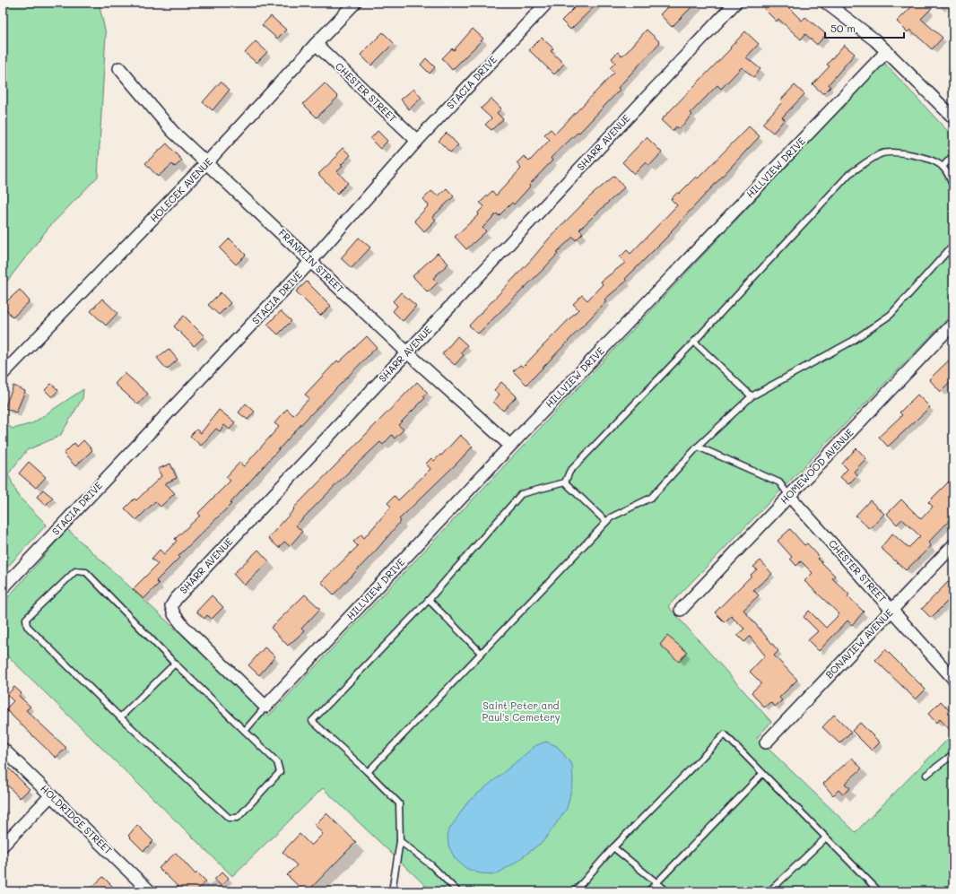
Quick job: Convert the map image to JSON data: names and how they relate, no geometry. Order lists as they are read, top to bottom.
{
  "streets": {
    "street": [
      "STACIA DRIVE",
      "CHESTER STREET",
      "SHARR AVENUE",
      "HILLVIEW DRIVE",
      "HOLECEK AVENUE",
      "FRANKLIN STREET",
      "HOMEWOOD AVENUE",
      "BONAVIEW AVENUE",
      "HOLDRIDGE STREET"
    ]
  },
  "crossings": [
    ["STACIA DRIVE", "CHESTER STREET"],
    ["STACIA DRIVE", "FRANKLIN STREET"],
    ["CHESTER STREET", "HOLECEK AVENUE"],
    ["CHESTER STREET", "HOMEWOOD AVENUE"],
    ["CHESTER STREET", "BONAVIEW AVENUE"],
    ["SHARR AVENUE", "HILLVIEW DRIVE"],
    ["SHARR AVENUE", "FRANKLIN STREET"],
    ["HILLVIEW DRIVE", "FRANKLIN STREET"],
    ["HOLECEK AVENUE", "FRANKLIN STREET"]
  ],
  "parks": ["Saint Peter and Paul's Cemetery"],
  "scale_bar": "50 m"
}
